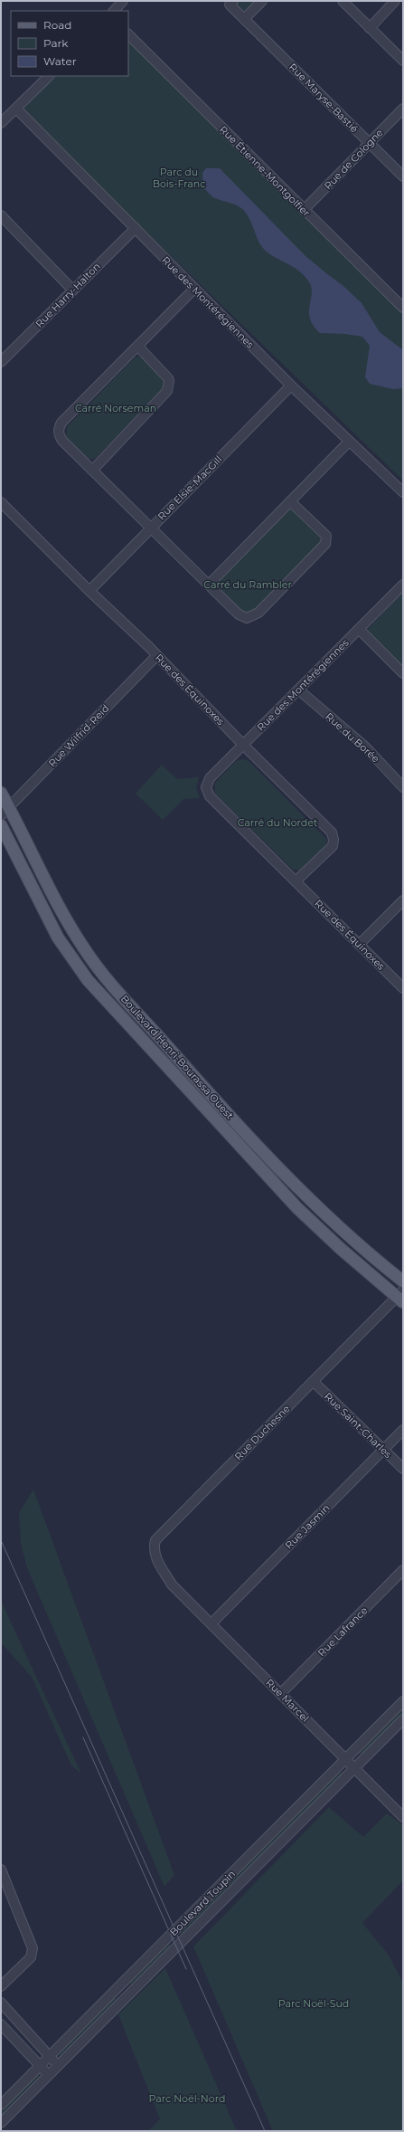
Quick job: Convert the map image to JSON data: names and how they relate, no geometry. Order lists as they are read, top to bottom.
{
  "streets": {
    "main road": ["Boulevard Henri-Bourassa Ouest"],
    "street": [
      "Rue Maryse-Bastié",
      "Rue de Cologne",
      "Rue Étienne-Montgolfier",
      "Rue Harry-Halton",
      "Rue des Montérégiennes",
      "Rue Elsie-MacGill",
      "Rue des Équinoxes",
      "Rue Wilfrid-Reid",
      "Rue du Borée",
      "Rue Saint-Charles",
      "Rue Duchesne",
      "Rue Jasmin",
      "Rue Lafrance",
      "Rue Marcel",
      "Boulevard Toupin"
    ]
  },
  "crossings": [
    ["Rue Maryse-Bastié", "Rue de Cologne"],
    ["Rue de Cologne", "Rue Étienne-Montgolfier"],
    ["Rue Harry-Halton", "Rue des Montérégiennes"],
    ["Rue des Montérégiennes", "Rue Elsie-MacGill"],
    ["Rue des Montérégiennes", "Rue des Équinoxes"],
    ["Rue des Montérégiennes", "Rue du Borée"],
    ["Rue Elsie-MacGill", "Rue des Équinoxes"],
    ["Rue des Équinoxes", "Rue Wilfrid-Reid"],
    ["Rue Wilfrid-Reid", "Boulevard Henri-Bourassa Ouest"],
    ["Boulevard Henri-Bourassa Ouest", "Rue Duchesne"],
    ["Rue Saint-Charles", "Rue Duchesne"],
    ["Rue Saint-Charles", "Rue Jasmin"],
    ["Rue Duchesne", "Rue Marcel"],
    ["Rue Jasmin", "Rue Marcel"],
    ["Rue Lafrance", "Rue Marcel"],
    ["Rue Marcel", "Boulevard Toupin"]
  ],
  "parks": [
    "Parc du Bois-Franc",
    "Carré Norseman",
    "Carré du Rambler",
    "Carré du Nordet",
    "Parc Noël-Sud",
    "Parc Noël-Nord"
  ],
  "legend": ["Road", "Park", "Water"]
}
